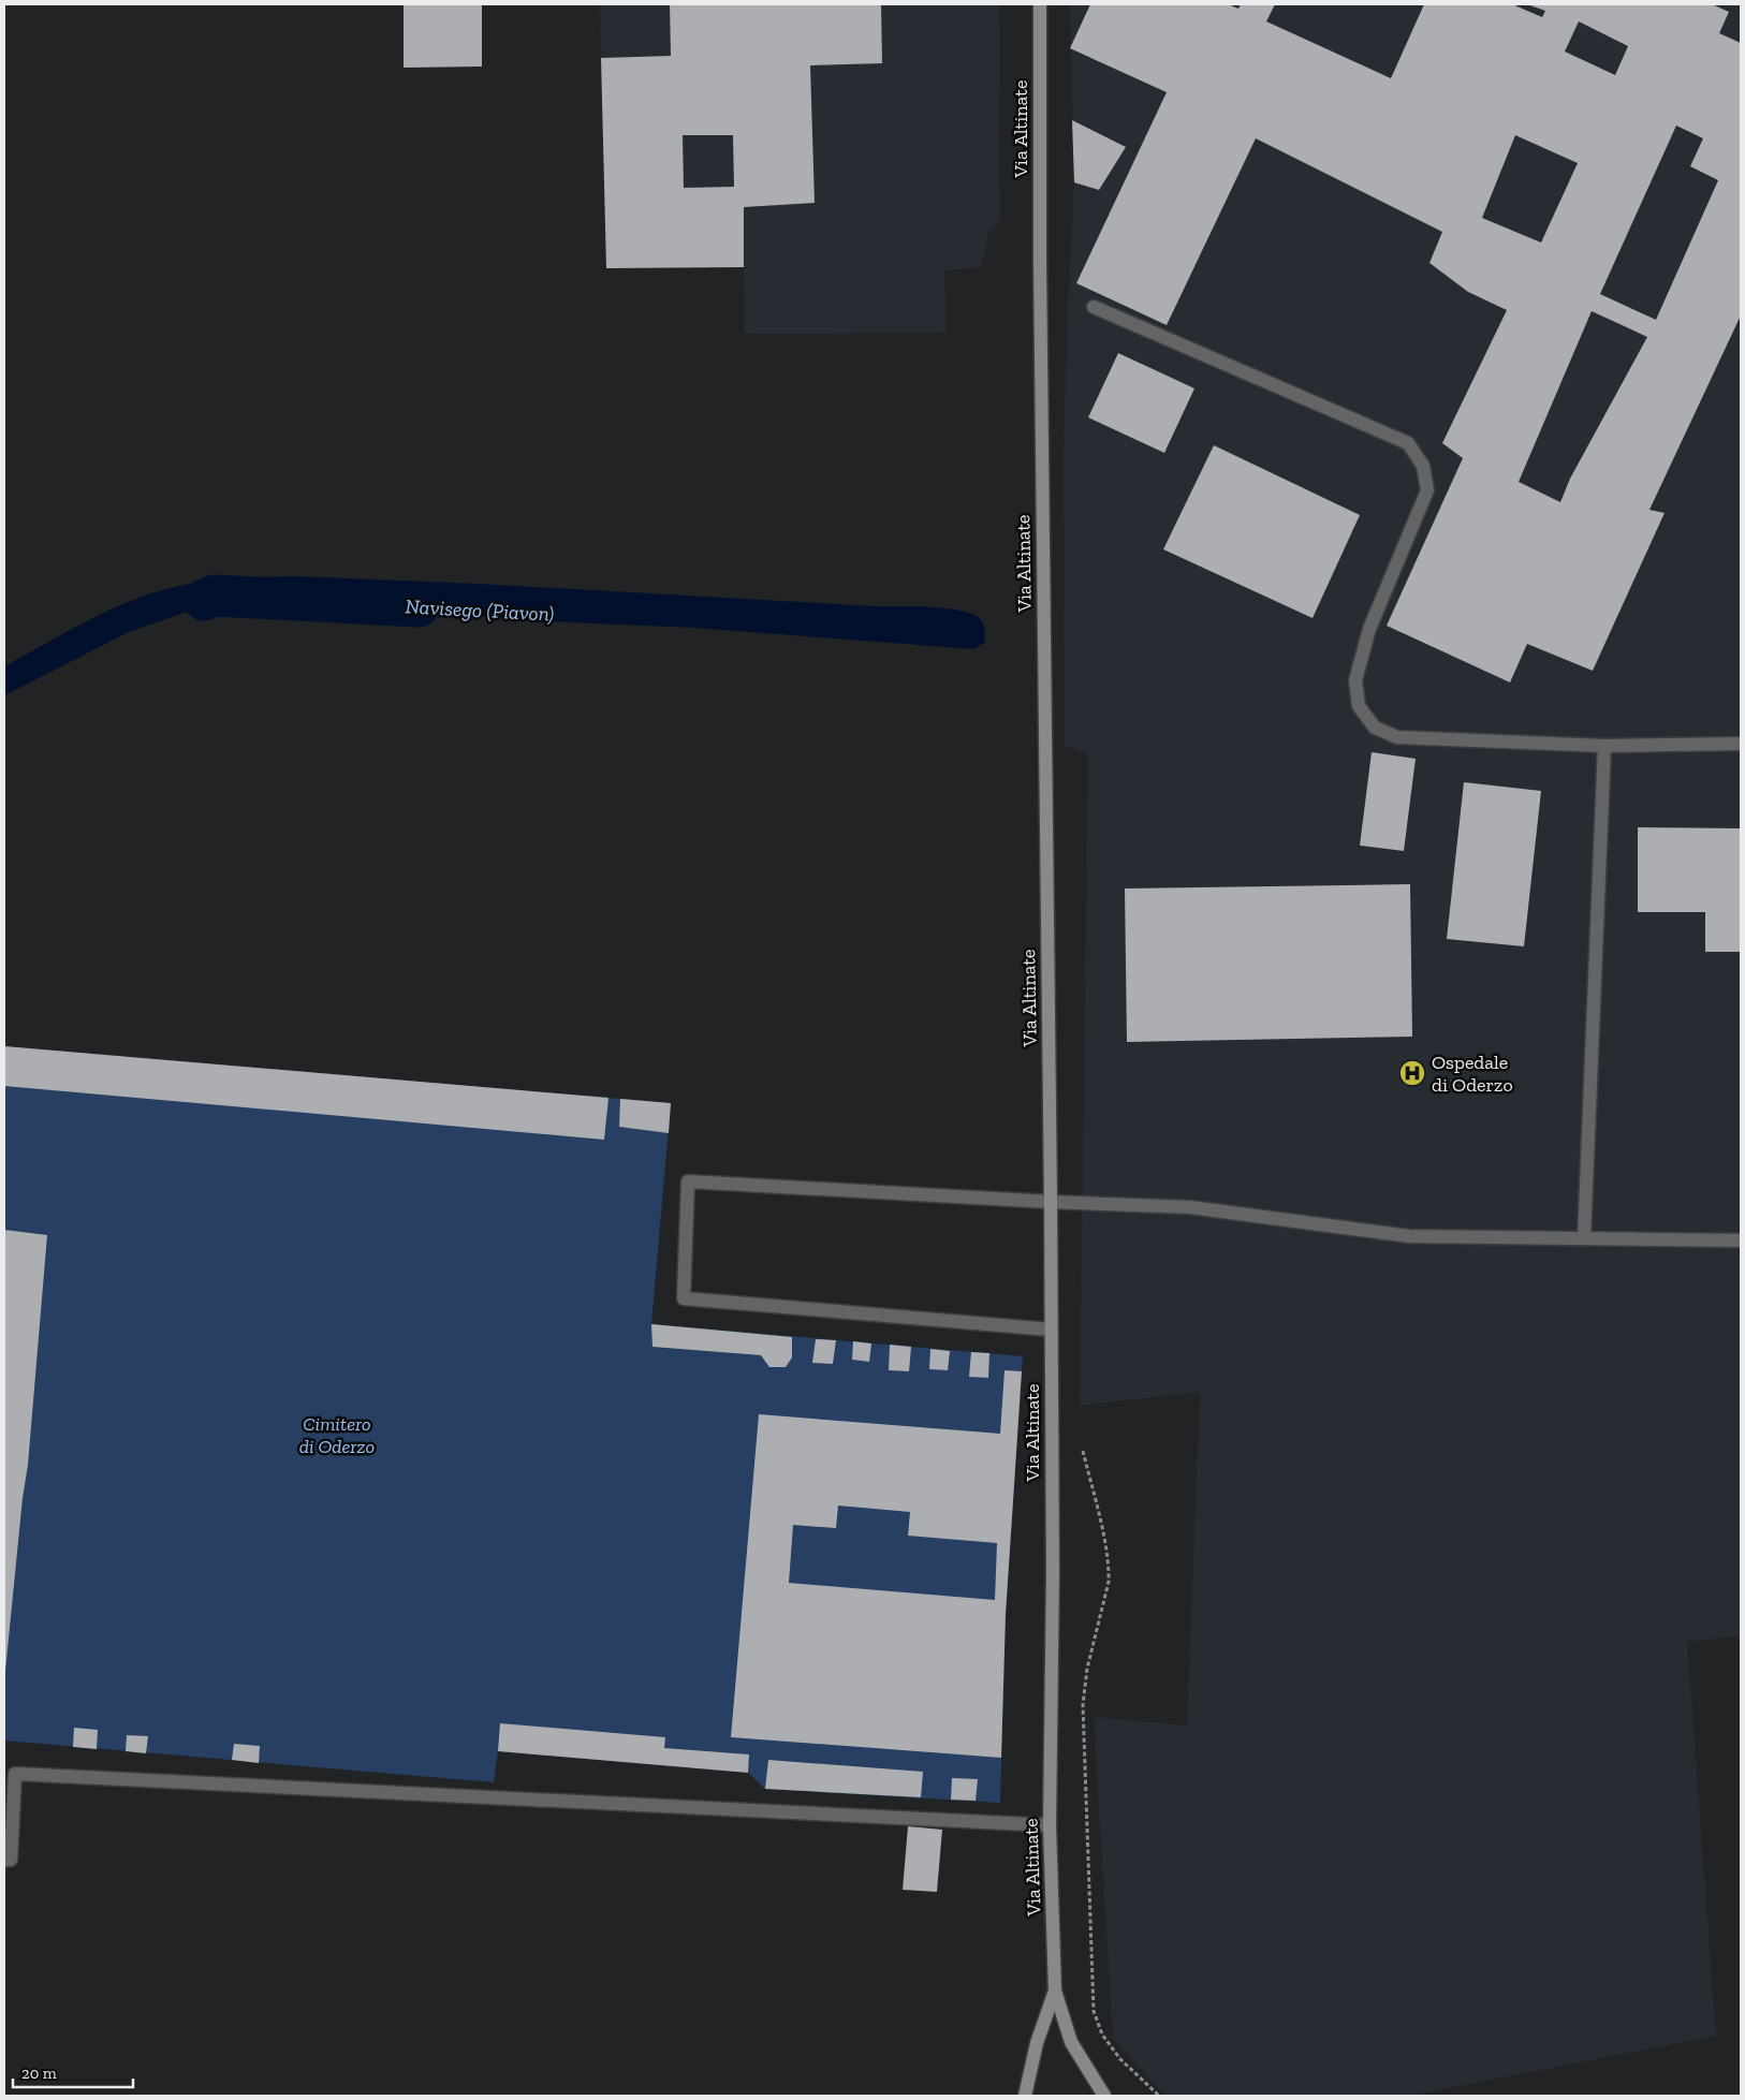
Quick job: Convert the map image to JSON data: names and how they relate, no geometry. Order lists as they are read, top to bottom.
{
  "streets": {
    "street": ["Via Altinate"]
  },
  "water": ["Navisego (Piavon)"],
  "parks": ["Cimitero di Oderzo"],
  "places": {
    "hospital": ["Ospedale di Oderzo"]
  },
  "scale_bar": "20 m"
}
